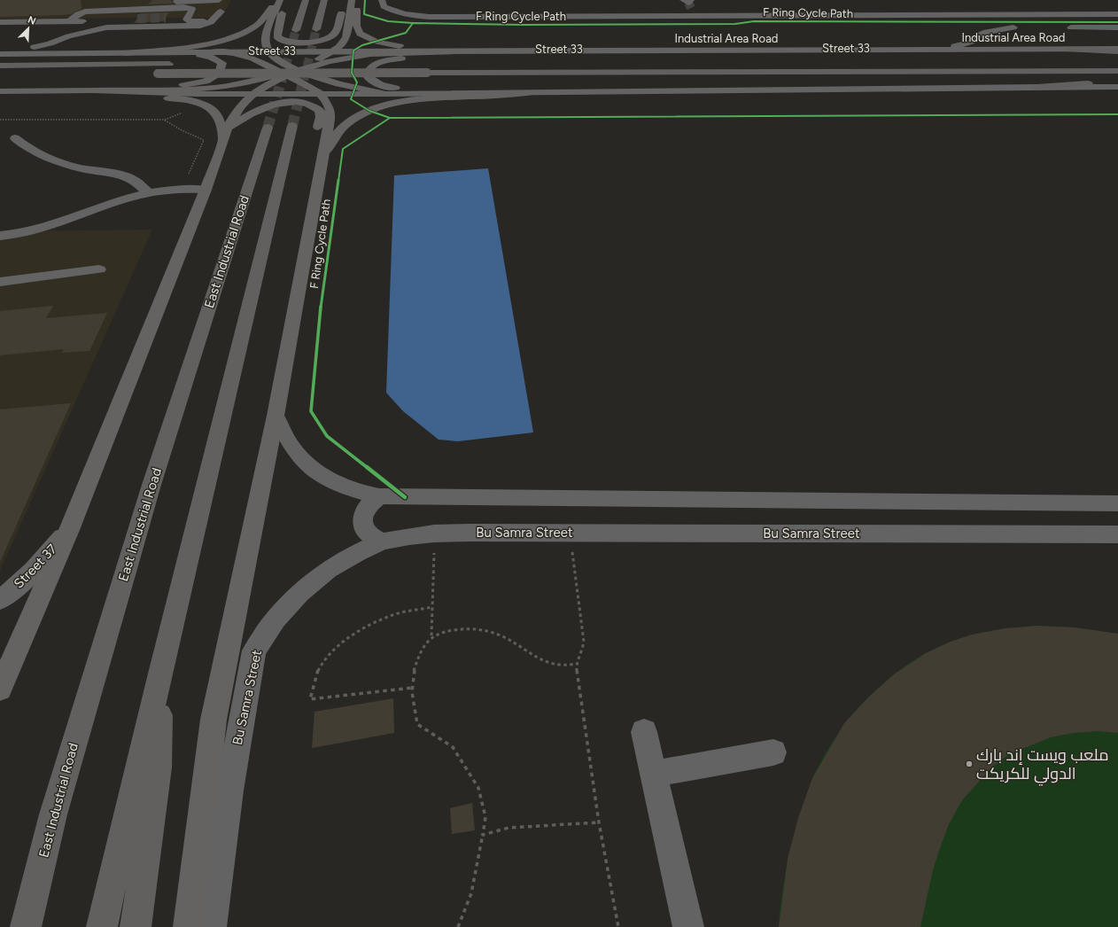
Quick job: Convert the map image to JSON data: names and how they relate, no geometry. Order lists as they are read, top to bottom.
{
  "streets": {
    "highway": ["Street 33", "East Industrial Road"],
    "street": ["Industrial Area Road", "Bu Samra Street", "Street 37"],
    "cycle path": ["F Ring Cycle Path"]
  },
  "crossings": [
    ["Industrial Area Road", "Street 33"]
  ],
  "places": ["ملعب ويست إند بارك الدولي للكريكت"],
  "north": "top right"
}
